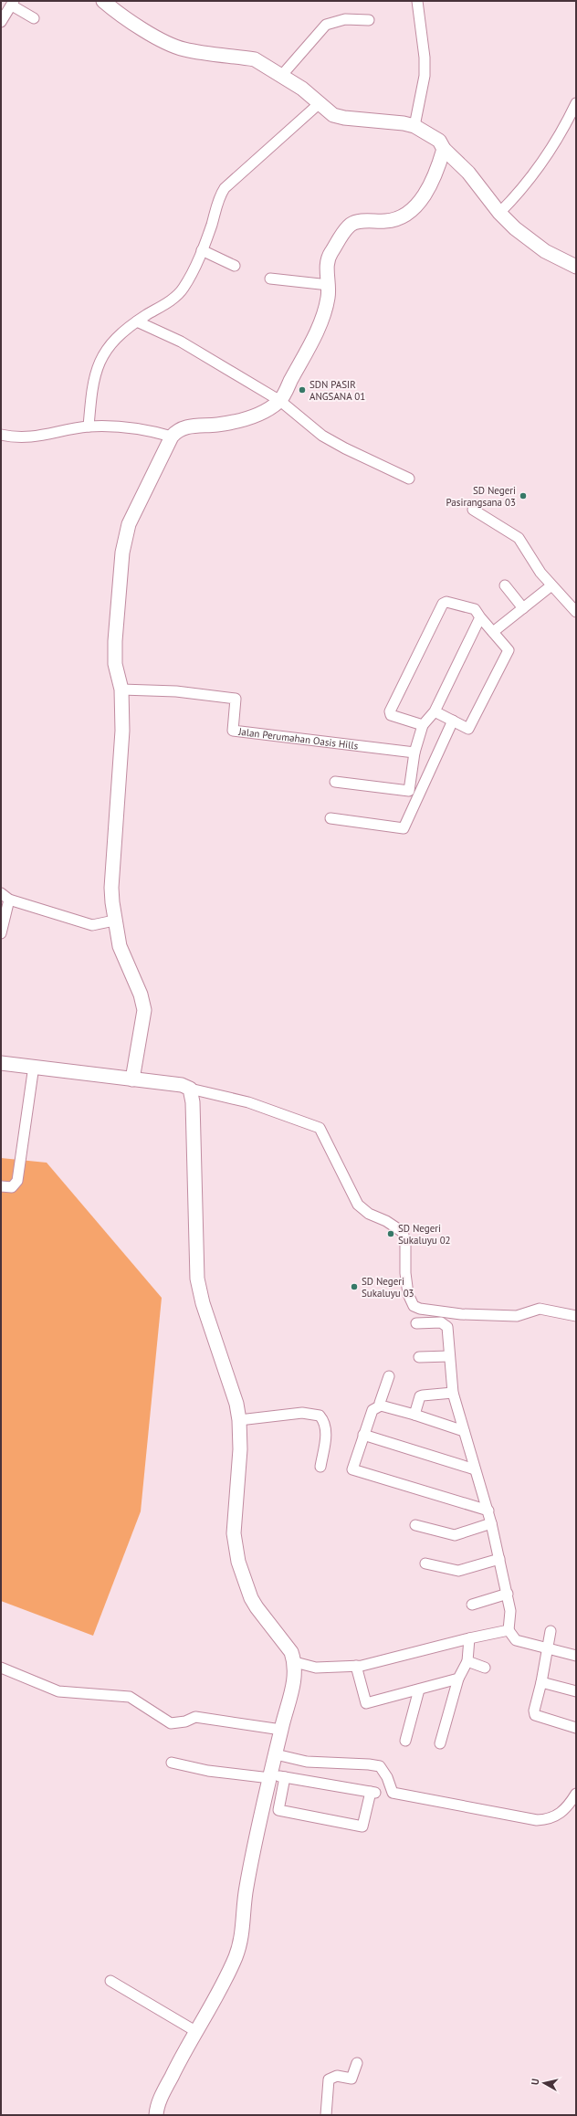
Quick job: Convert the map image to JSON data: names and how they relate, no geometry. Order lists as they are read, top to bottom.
{
  "streets": {
    "street": ["Jalan Perumahan Oasis Hills"]
  },
  "places": [
    "SDN PASIR ANGSANA 01",
    "SD Negeri Pasirangsana 03",
    "SD Negeri Sukaluyu 02",
    "SD Negeri Sukaluyu 03"
  ],
  "north": "left"
}
